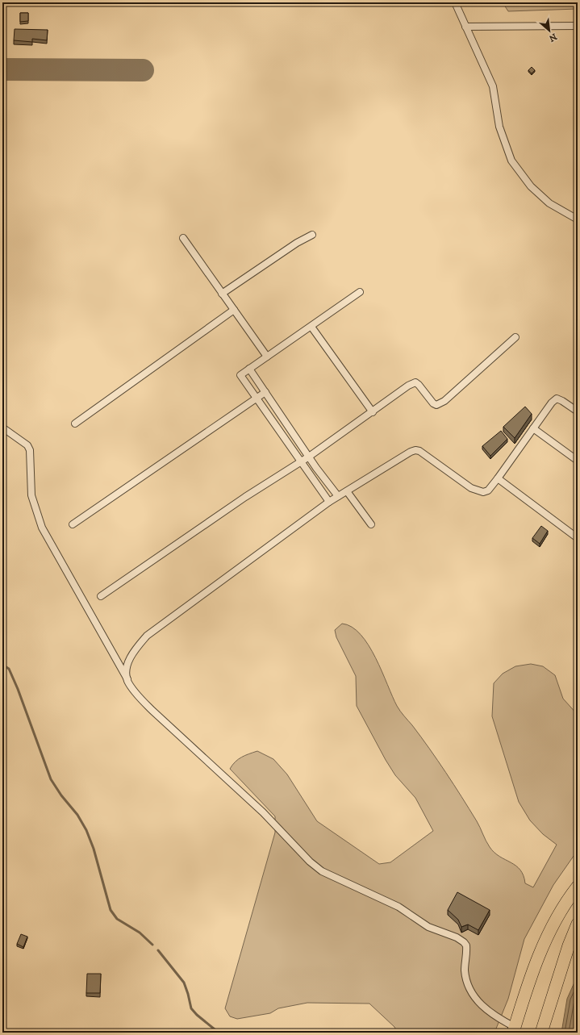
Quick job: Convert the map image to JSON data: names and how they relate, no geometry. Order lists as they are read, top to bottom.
{
  "north": "bottom right"
}
